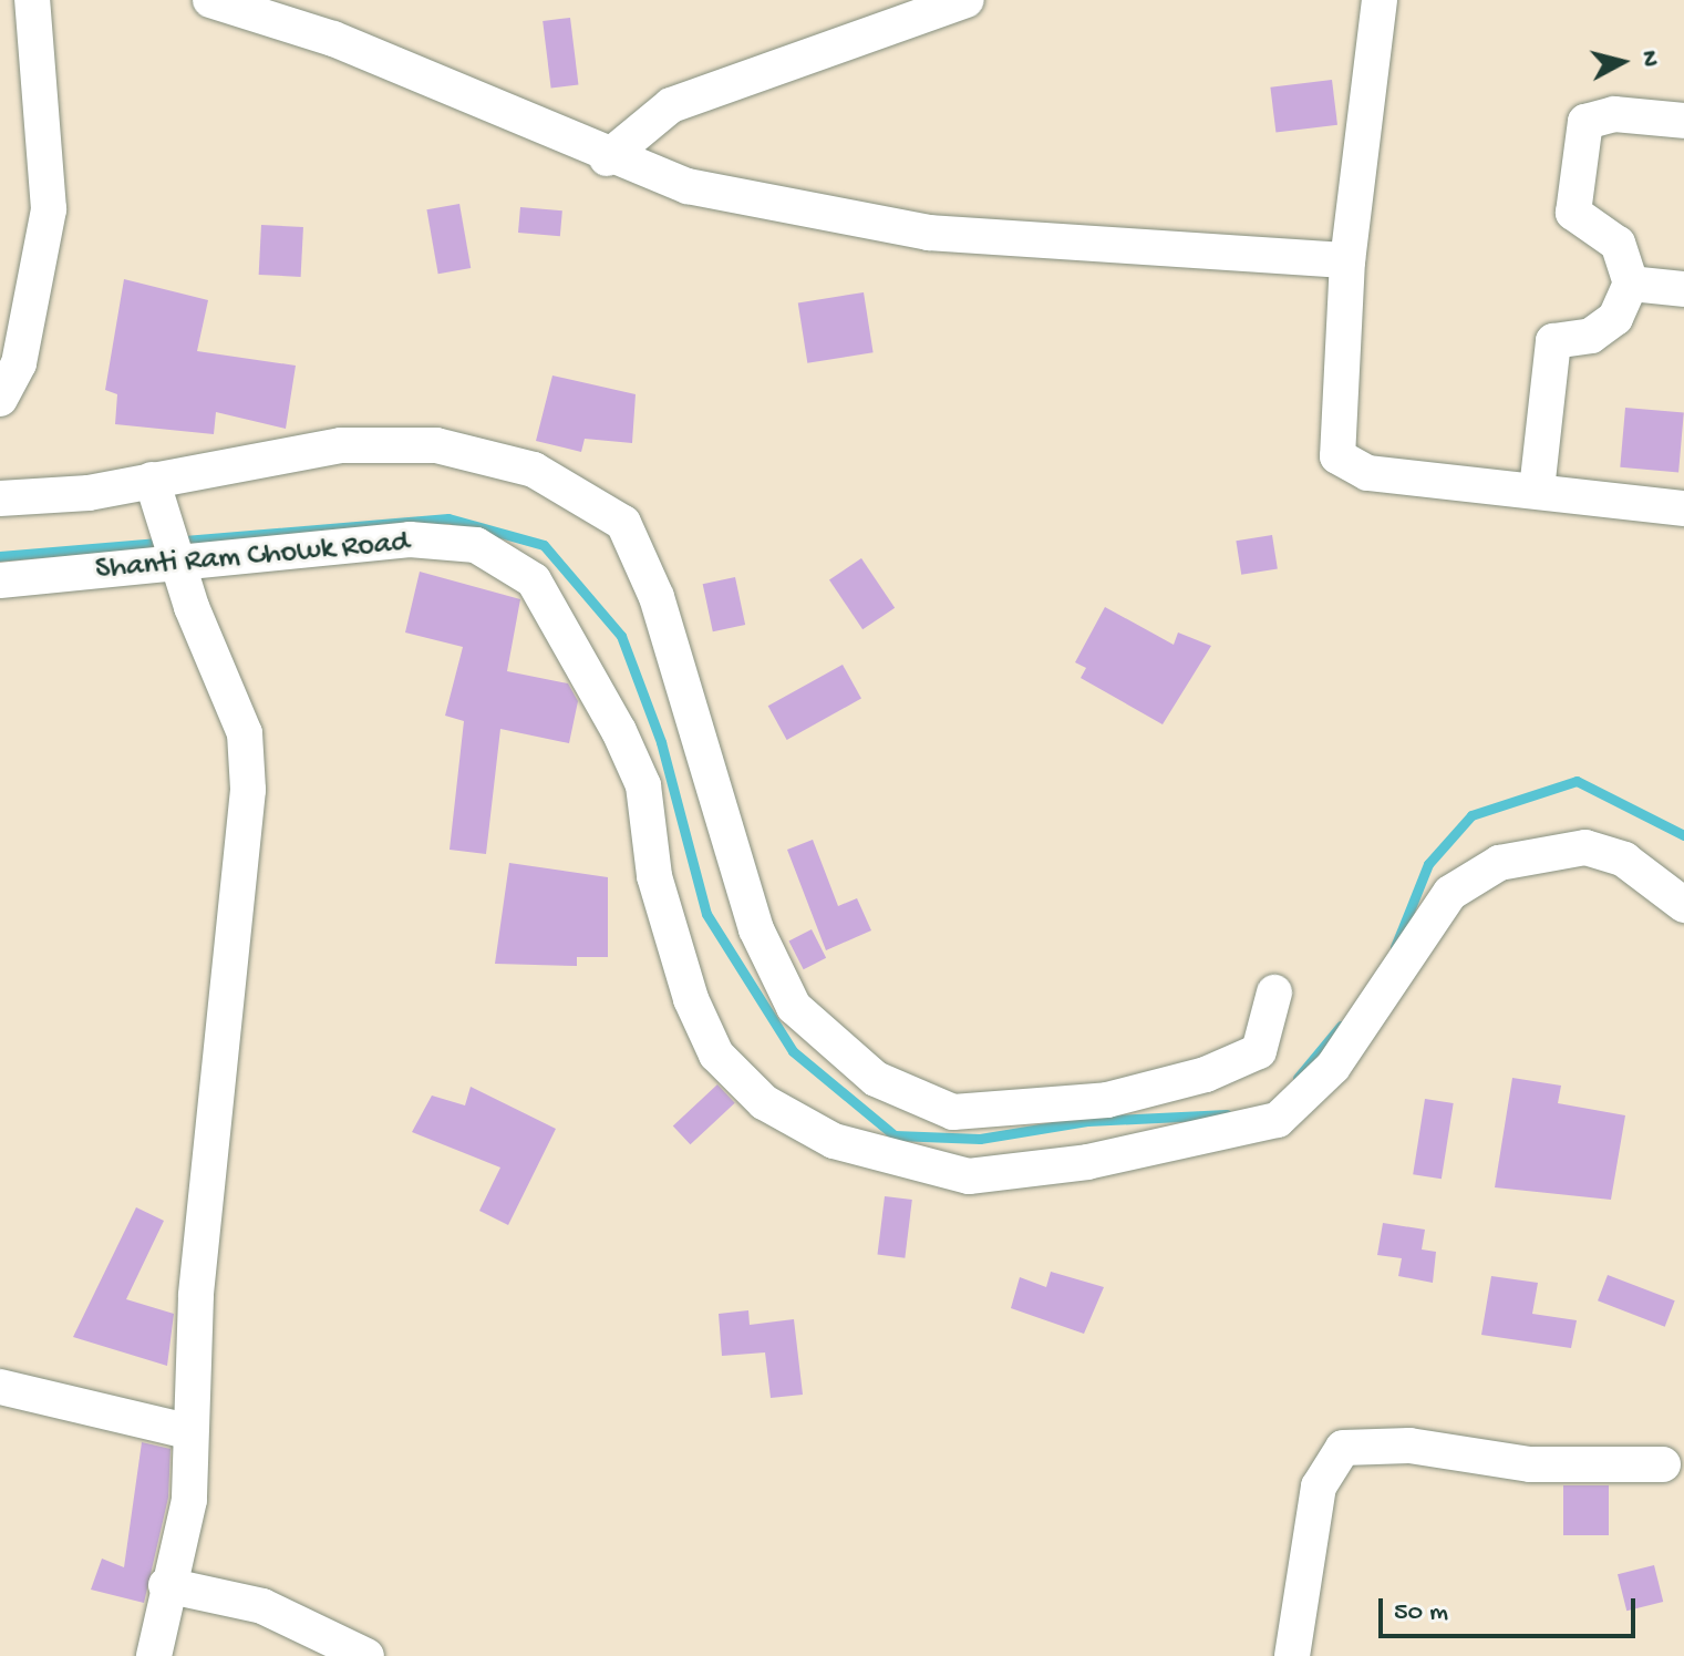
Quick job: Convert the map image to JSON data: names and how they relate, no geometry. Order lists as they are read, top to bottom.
{
  "streets": {
    "street": ["Shanti Ram Chowk Road"]
  },
  "scale_bar": "50 m",
  "north": "right"
}
